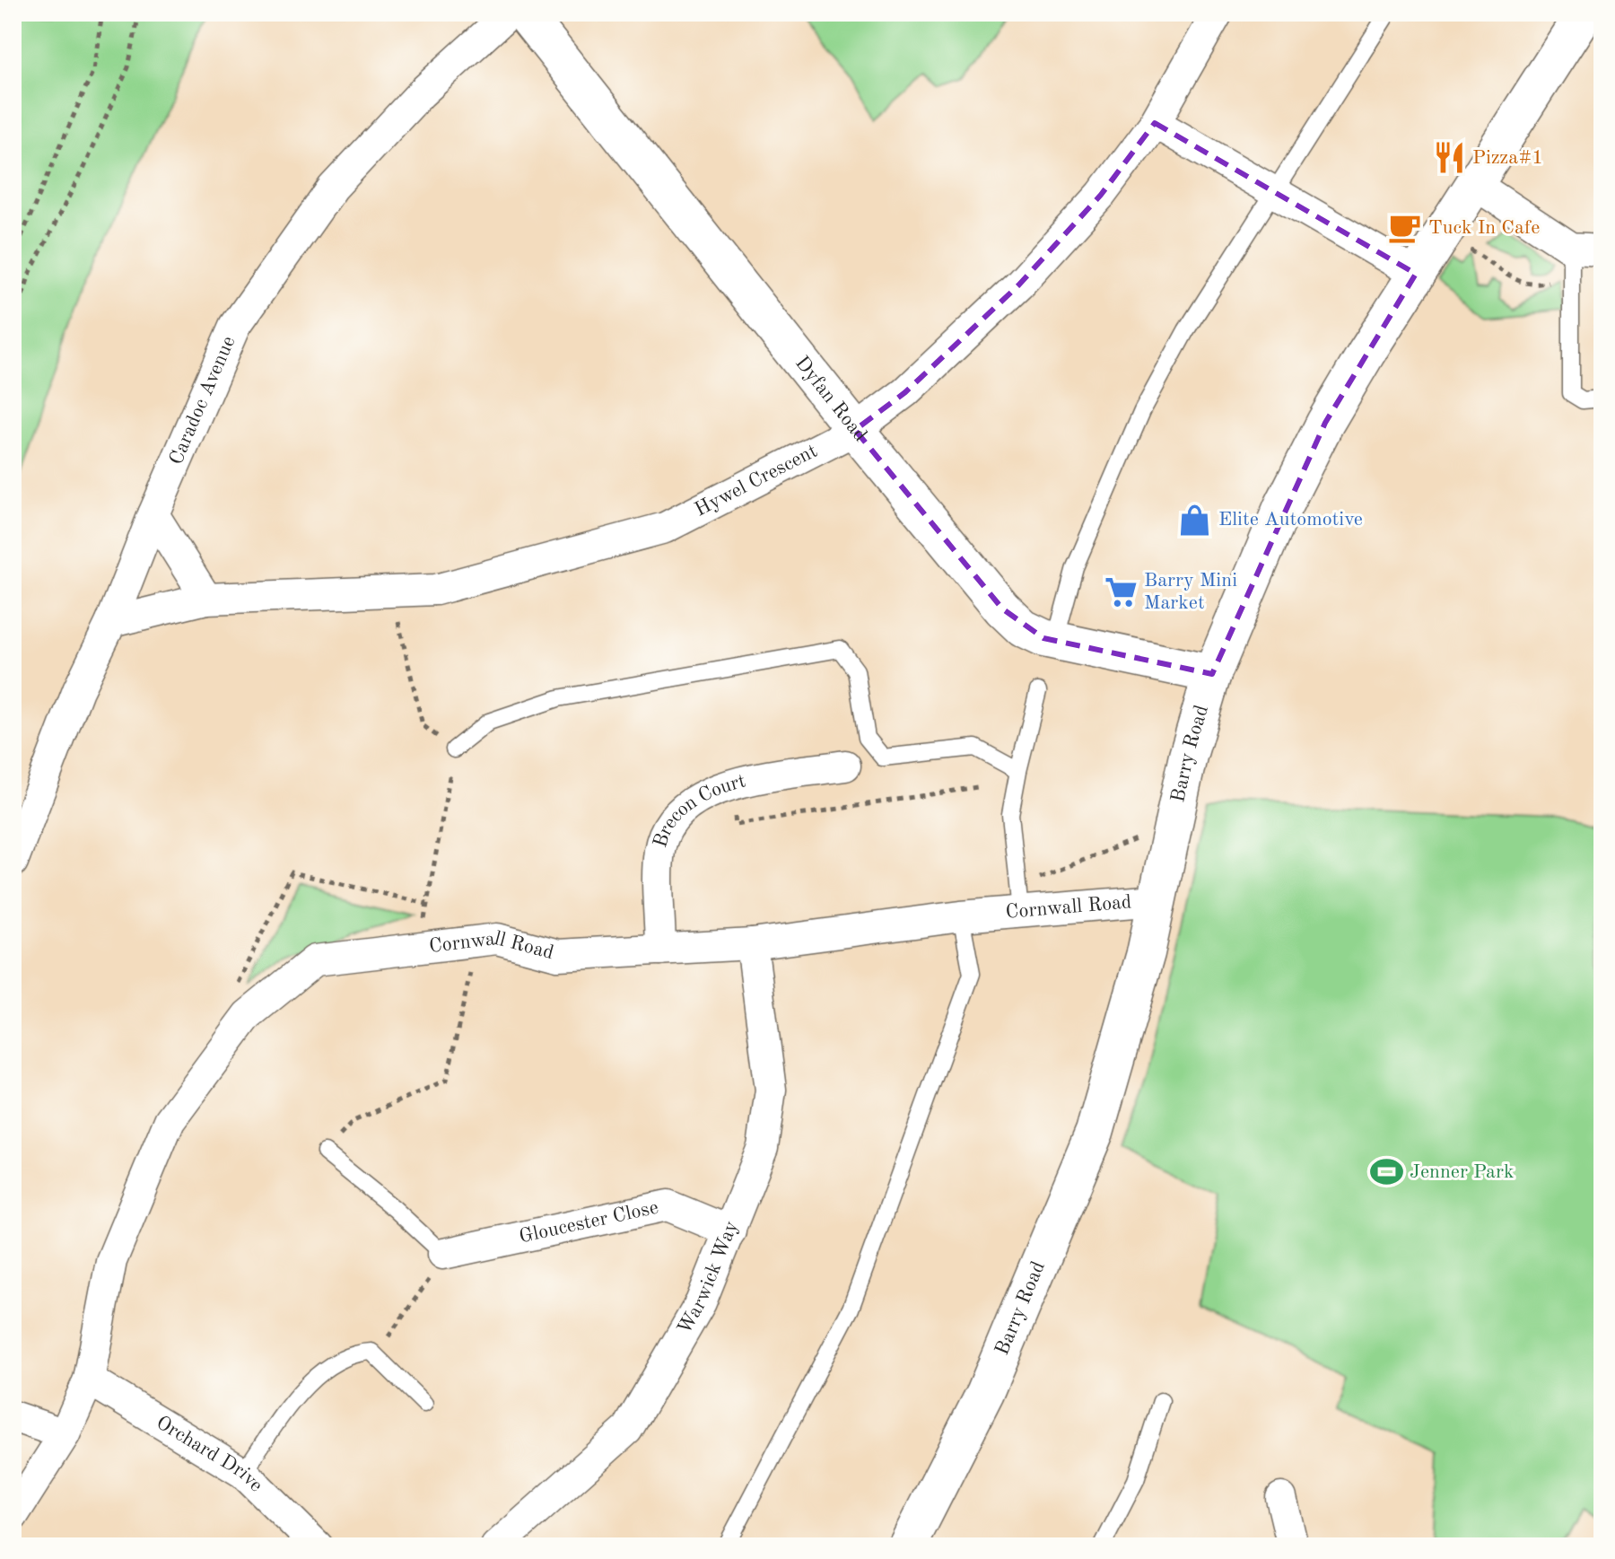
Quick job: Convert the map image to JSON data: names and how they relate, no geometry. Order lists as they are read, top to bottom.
{
  "streets": {
    "street": [
      "Dyfan Road",
      "Caradoc Avenue",
      "Hywel Crescent",
      "Barry Road",
      "Brecon Court",
      "Cornwall Road",
      "Gloucester Close",
      "Warwick Way",
      "Orchard Drive"
    ]
  },
  "crossings": [
    ["Dyfan Road", "Hywel Crescent"],
    ["Dyfan Road", "Barry Road"],
    ["Caradoc Avenue", "Hywel Crescent"],
    ["Barry Road", "Cornwall Road"],
    ["Brecon Court", "Cornwall Road"],
    ["Cornwall Road", "Warwick Way"],
    ["Cornwall Road", "Orchard Drive"],
    ["Gloucester Close", "Warwick Way"]
  ],
  "places": {
    "restaurant": ["Pizza#1"],
    "cafe": ["Tuck In Cafe"],
    "shop": ["Elite Automotive"],
    "supermarket": ["Barry Mini Market"],
    "sports": ["Jenner Park"]
  }
}
